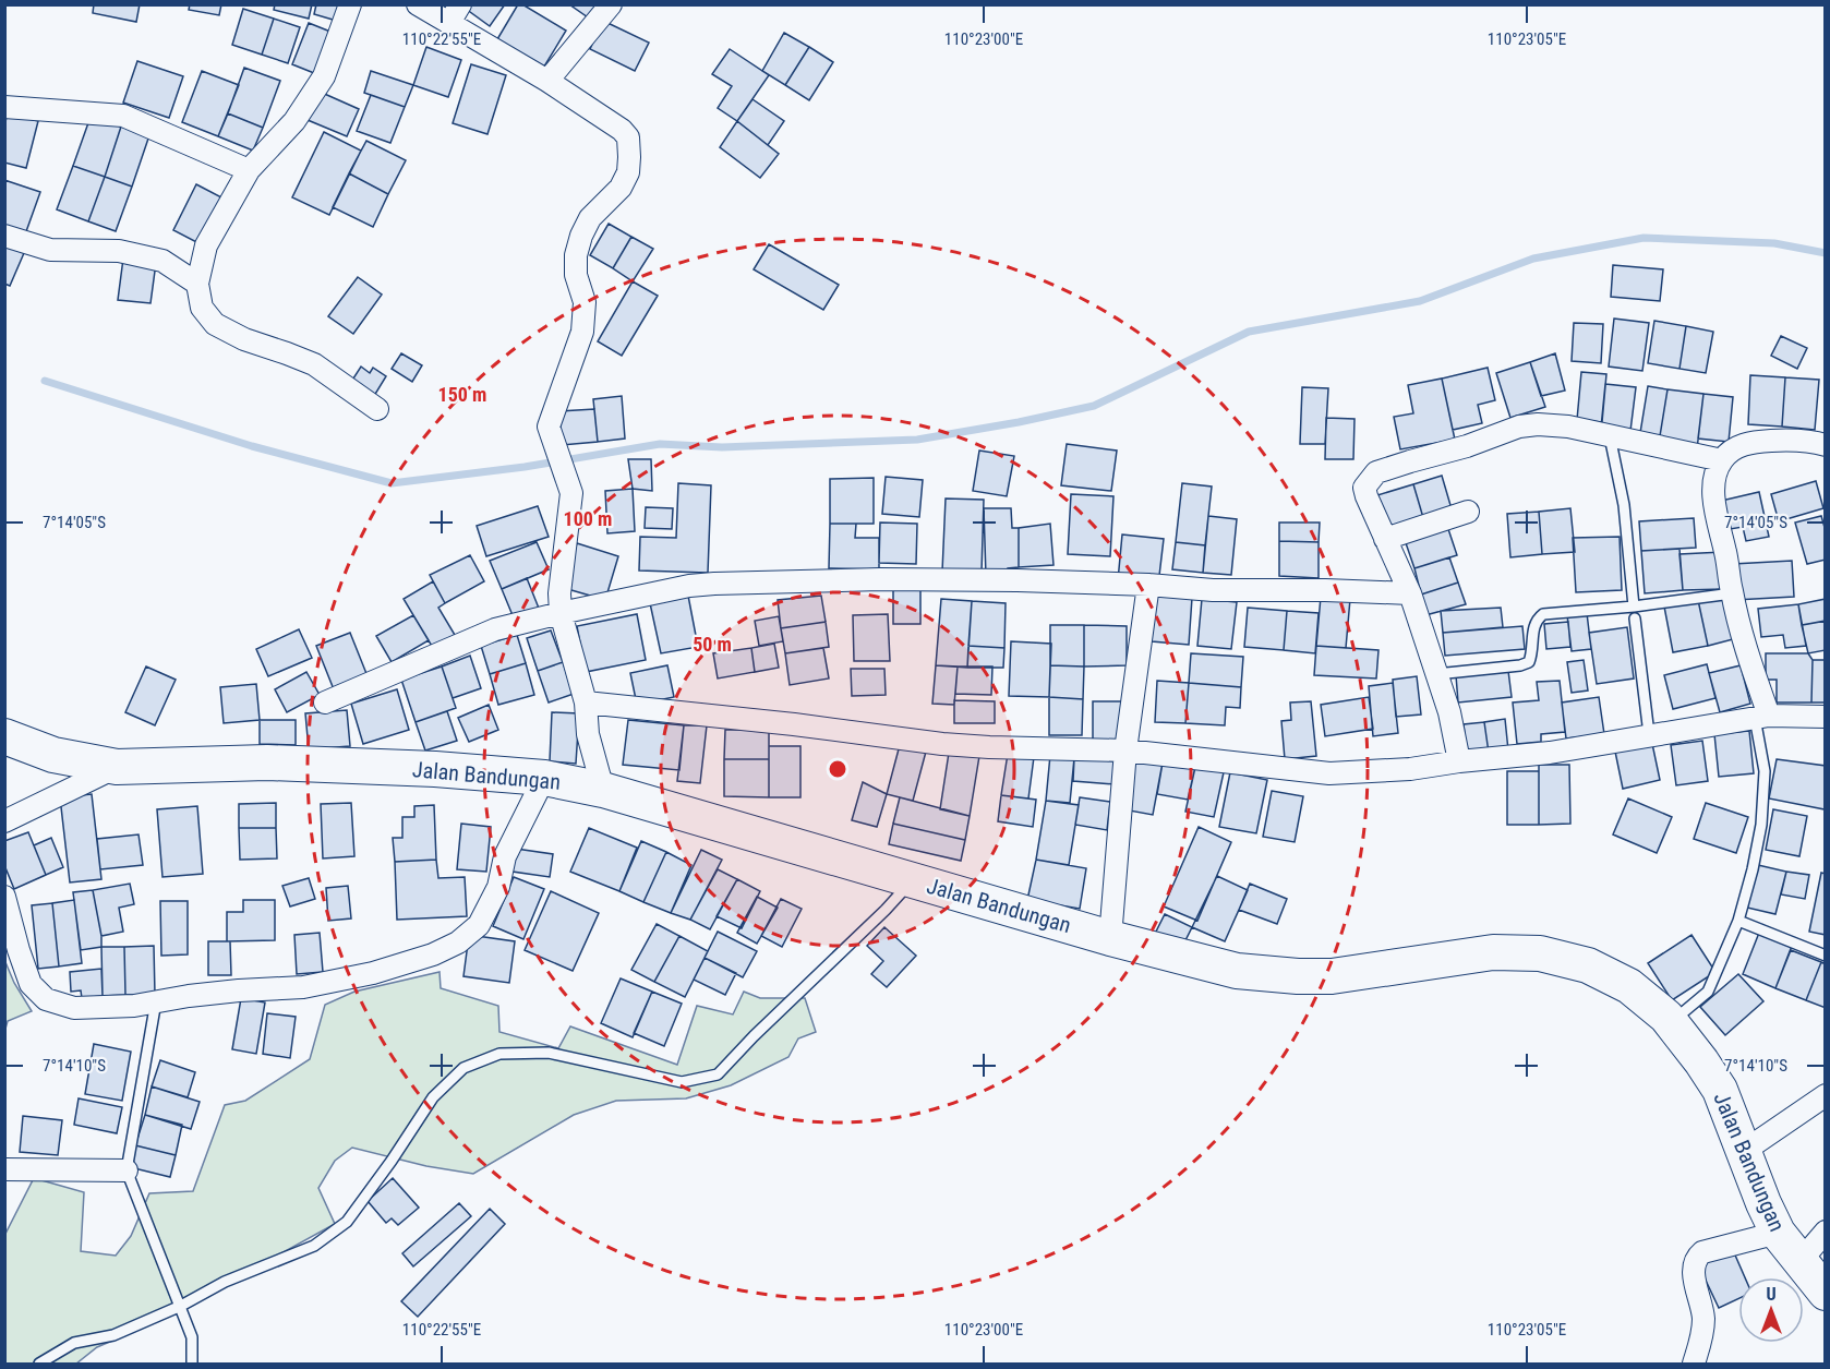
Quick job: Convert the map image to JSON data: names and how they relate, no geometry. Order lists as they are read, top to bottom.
{
  "streets": {
    "main road": ["Jalan Bandungan"]
  },
  "north": "top",
  "coordinates": [
    "110°22'55\"E",
    "110°23'00\"E",
    "110°23'05\"E",
    "7°14'05\"S",
    "7°14'10\"S"
  ],
  "rings": ["150 m", "100 m", "50 m"]
}
